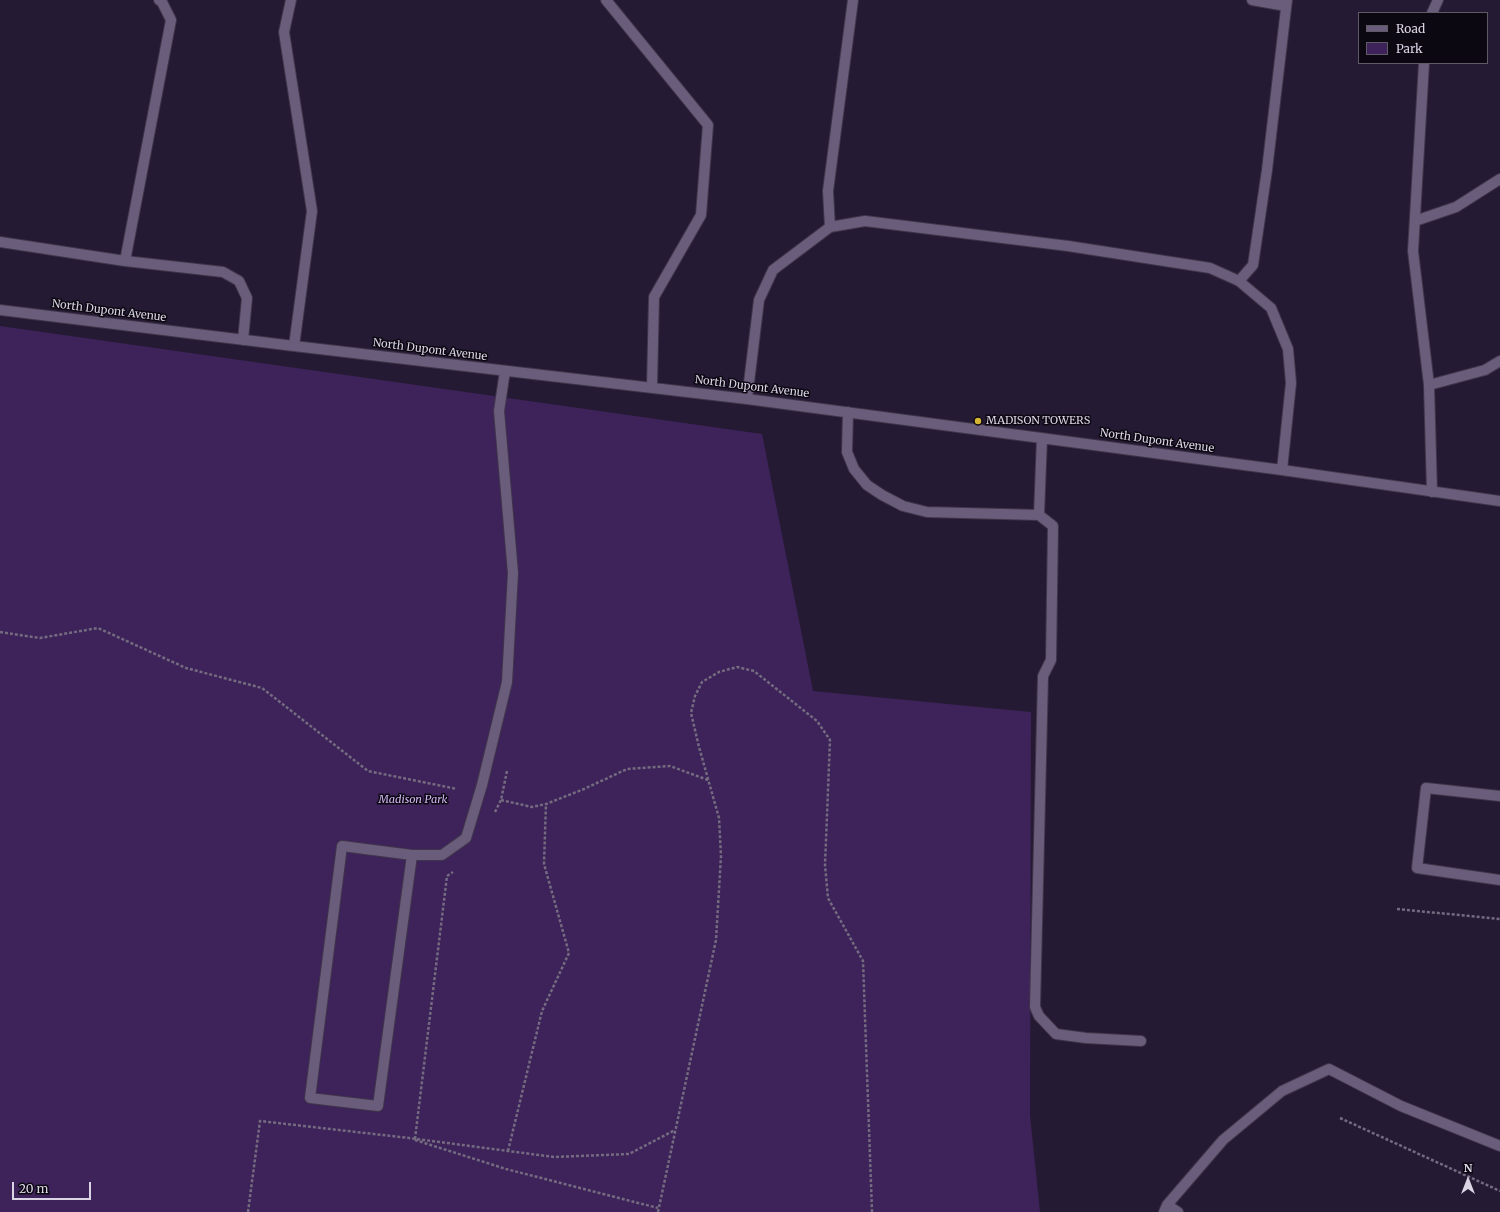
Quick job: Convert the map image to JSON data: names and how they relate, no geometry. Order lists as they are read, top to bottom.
{
  "streets": {
    "street": ["North Dupont Avenue"]
  },
  "parks": ["Madison Park"],
  "places": ["MADISON TOWERS"],
  "legend": ["Road", "Park"],
  "scale_bar": "20 m",
  "north": "top"
}
